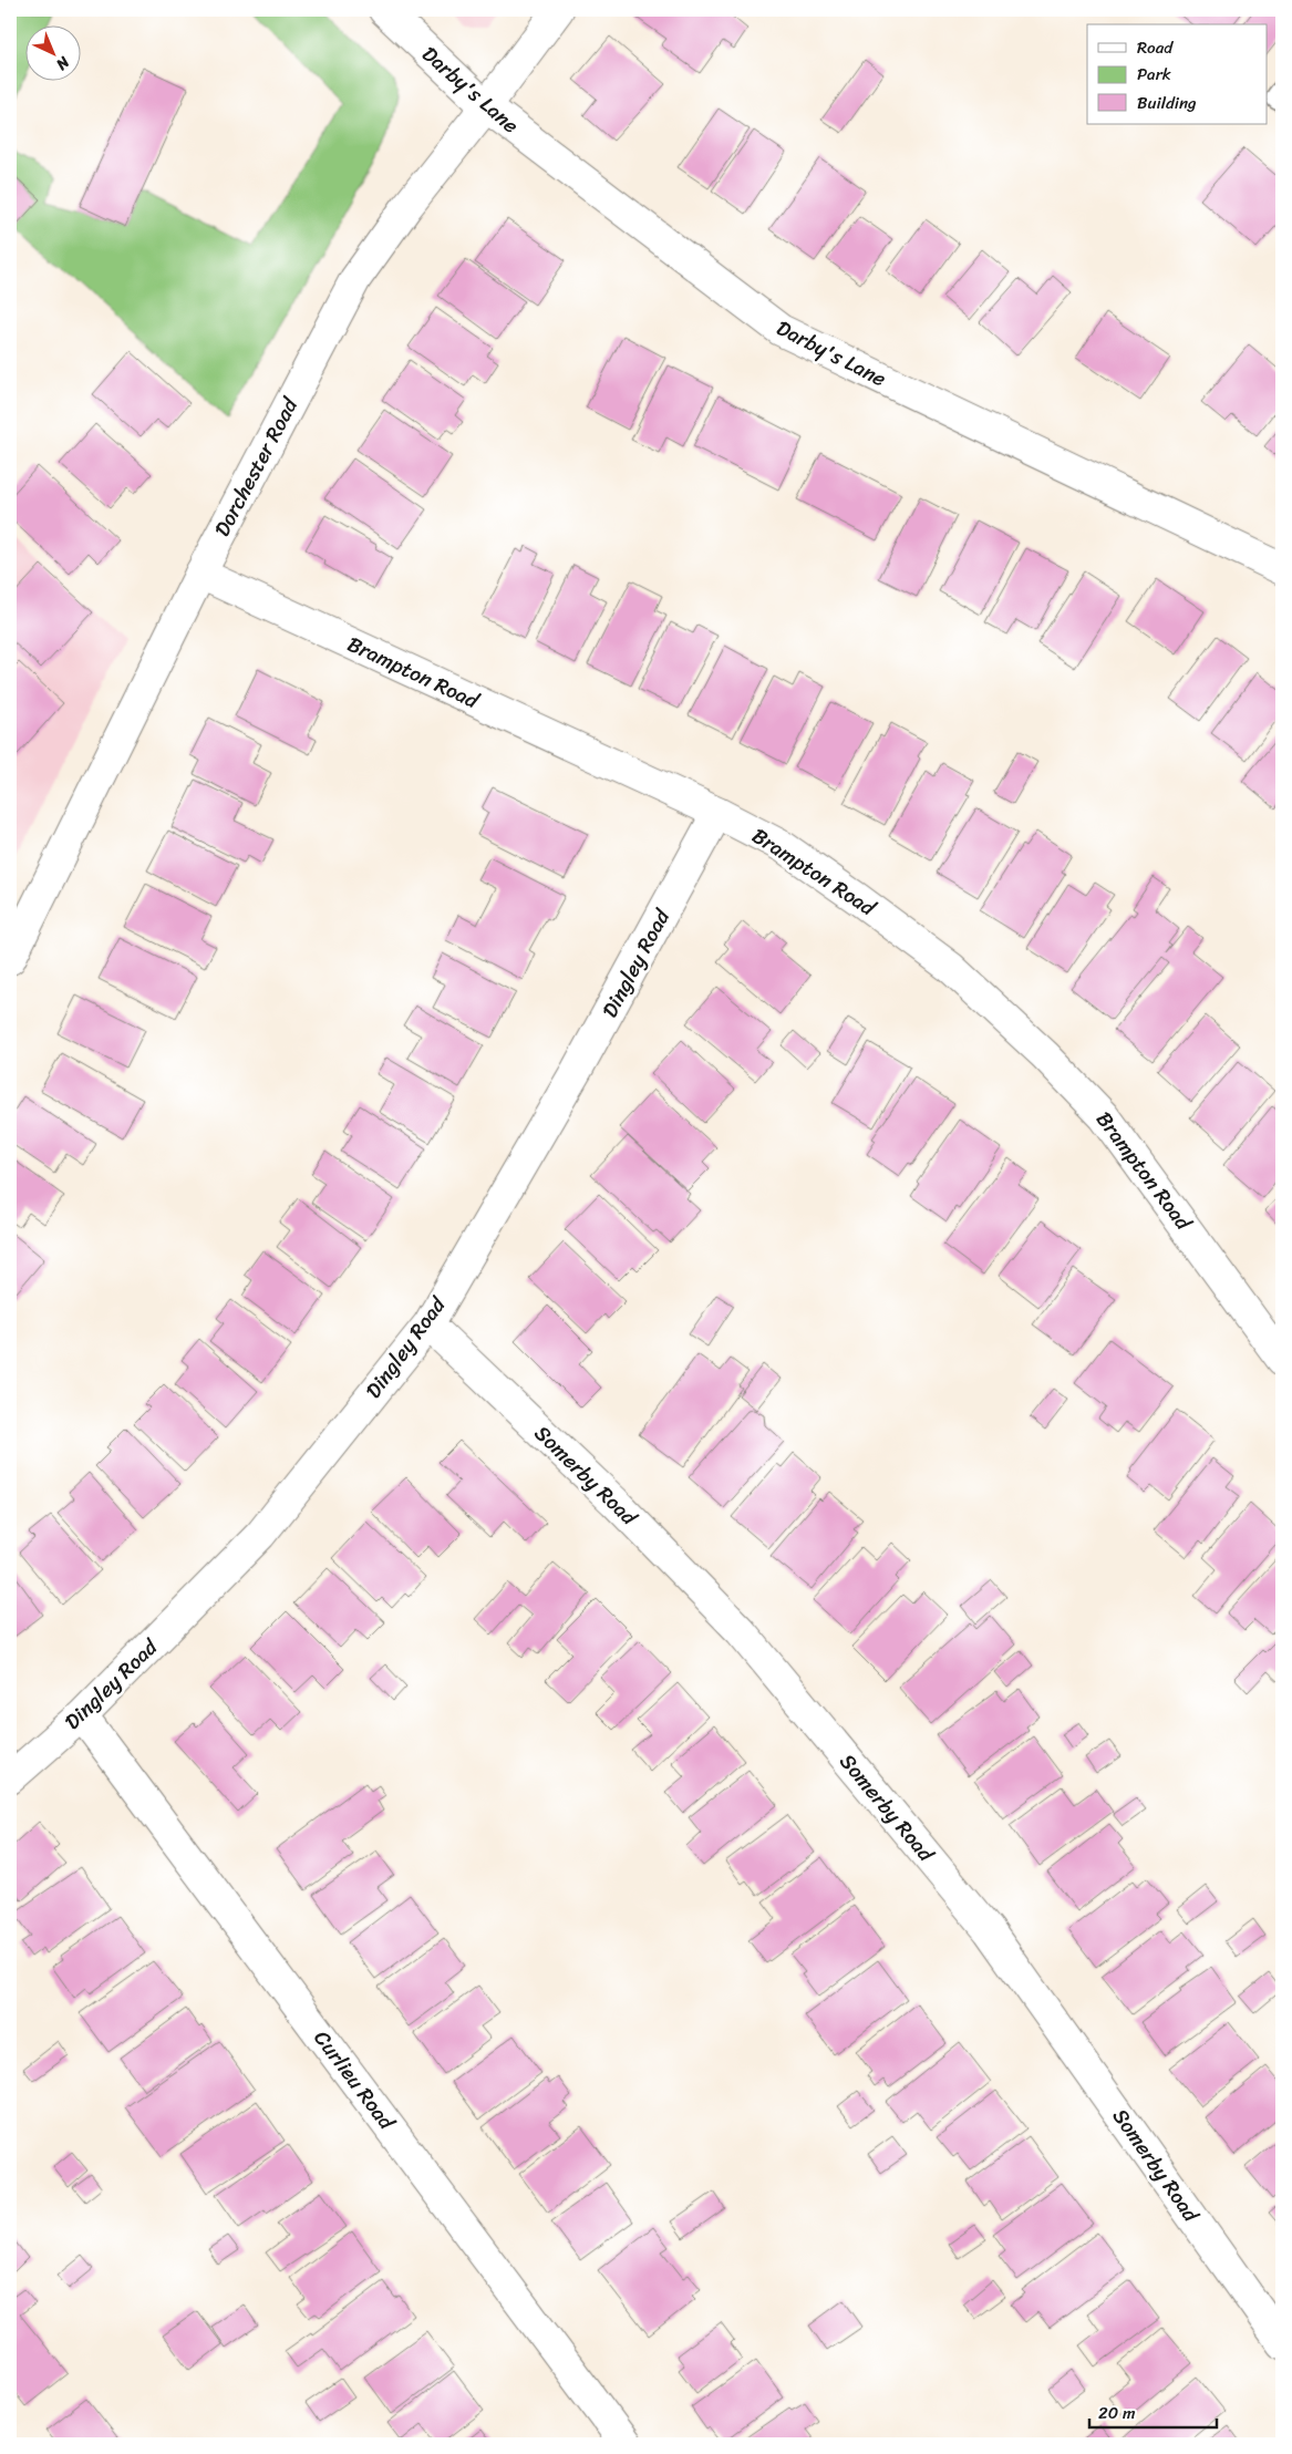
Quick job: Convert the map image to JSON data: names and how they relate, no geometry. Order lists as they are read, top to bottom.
{
  "streets": {
    "street": [
      "Darby's Lane",
      "Dorchester Road",
      "Brampton Road",
      "Dingley Road",
      "Somerby Road",
      "Curlieu Road"
    ]
  },
  "crossings": [
    ["Darby's Lane", "Dorchester Road"],
    ["Dorchester Road", "Brampton Road"],
    ["Brampton Road", "Dingley Road"],
    ["Dingley Road", "Somerby Road"],
    ["Dingley Road", "Curlieu Road"]
  ],
  "legend": ["Road", "Park", "Building"],
  "scale_bar": "20 m",
  "north": "bottom right"
}
